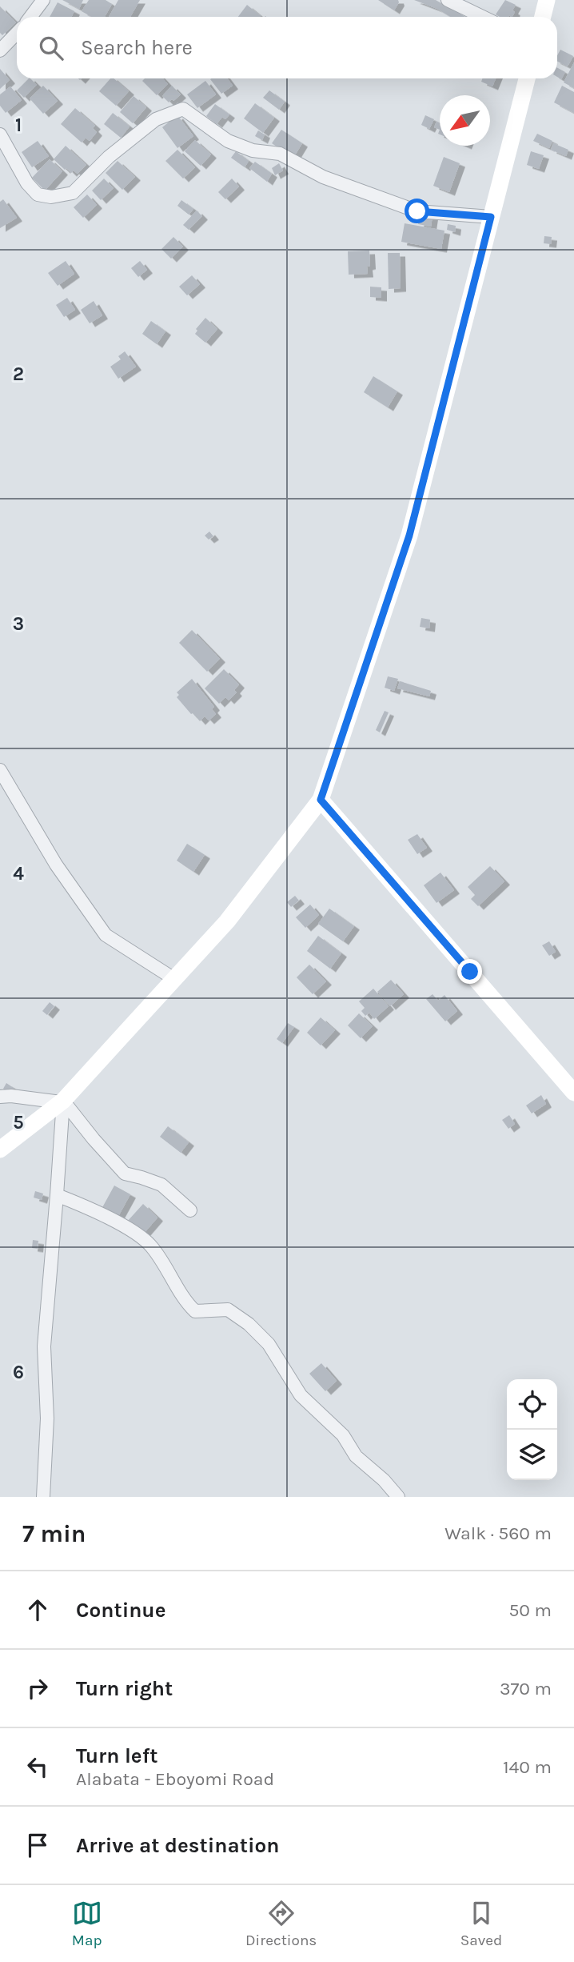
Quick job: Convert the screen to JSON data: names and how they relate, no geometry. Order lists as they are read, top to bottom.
{
  "north": "bottom left",
  "page": {
    "search": "Search here",
    "heading": ["7 min", "Walk · 560 m"],
    "list": [
      ["Continue", "50 m"],
      ["Turn right", "370 m"],
      ["Turn left", "Alabata - Eboyomi Road", "140 m"],
      "Arrive at destination"
    ],
    "nav": ["Map", "Directions", "Saved"]
  },
  "grid": {
    "rows": [
      "1",
      "2",
      "3",
      "4",
      "5",
      "6"
    ]
  }
}
